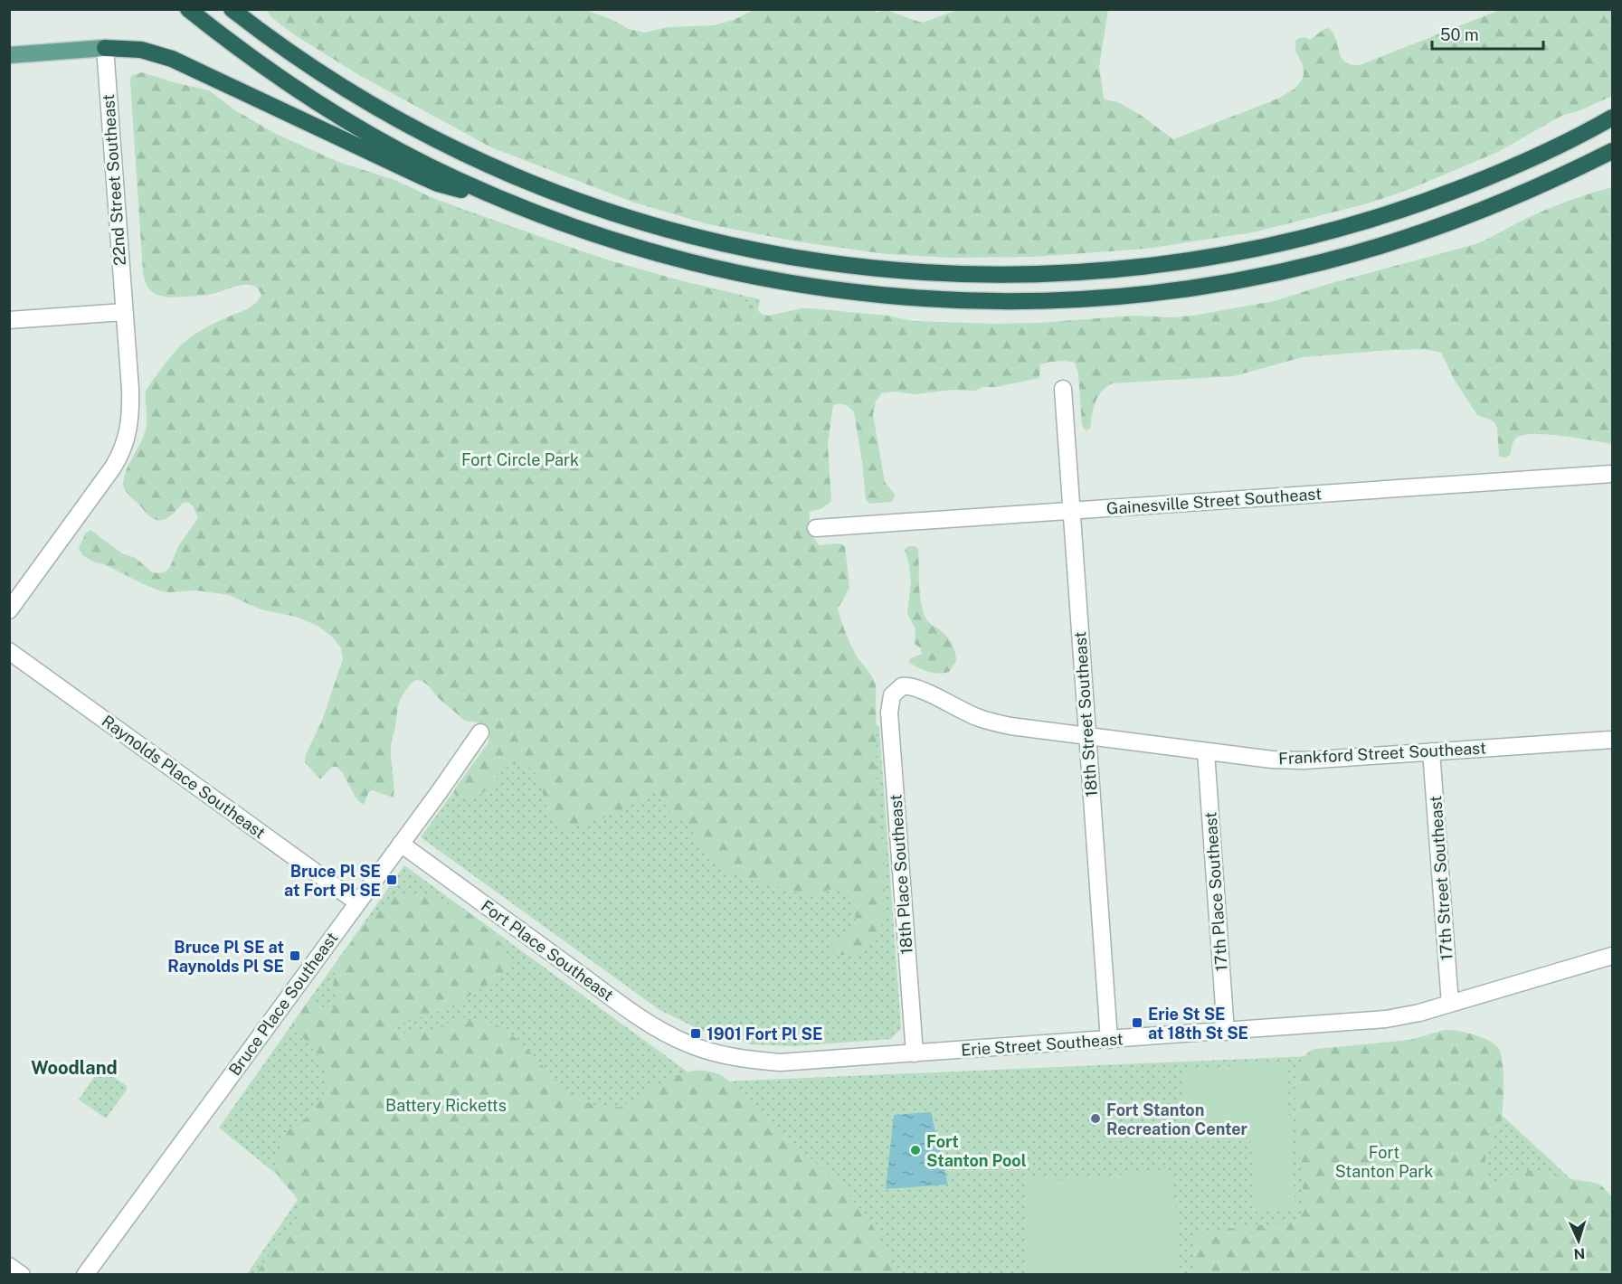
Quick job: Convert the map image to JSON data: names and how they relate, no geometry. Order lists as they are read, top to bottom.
{
  "streets": {
    "street": [
      "22nd Street Southeast",
      "Gainesville Street Southeast",
      "18th Street Southeast",
      "Frankford Street Southeast",
      "Raynolds Place Southeast",
      "18th Place Southeast",
      "17th Street Southeast",
      "17th Place Southeast",
      "Fort Place Southeast",
      "Bruce Place Southeast",
      "Erie Street Southeast"
    ]
  },
  "crossings": [
    ["Gainesville Street Southeast", "18th Street Southeast"],
    ["18th Street Southeast", "Frankford Street Southeast"],
    ["18th Street Southeast", "Erie Street Southeast"],
    ["Frankford Street Southeast", "18th Place Southeast"],
    ["Frankford Street Southeast", "17th Street Southeast"],
    ["Frankford Street Southeast", "17th Place Southeast"],
    ["Raynolds Place Southeast", "Bruce Place Southeast"],
    ["18th Place Southeast", "Erie Street Southeast"],
    ["17th Street Southeast", "Erie Street Southeast"],
    ["17th Place Southeast", "Erie Street Southeast"],
    ["Fort Place Southeast", "Bruce Place Southeast"],
    ["Fort Place Southeast", "Erie Street Southeast"]
  ],
  "districts": ["Woodland"],
  "parks": ["Fort Circle Park", "Battery Ricketts", "Fort Stanton Park"],
  "places": {
    "transit": [
      "Bruce Pl SE at Fort Pl SE",
      "Bruce Pl SE at Raynolds Pl SE",
      "Erie St SE at 18th St SE",
      "1901 Fort Pl SE"
    ],
    "other": ["Fort Stanton Recreation Center", "Fort Stanton Pool"]
  },
  "scale_bar": "50 m",
  "north": "bottom"
}
